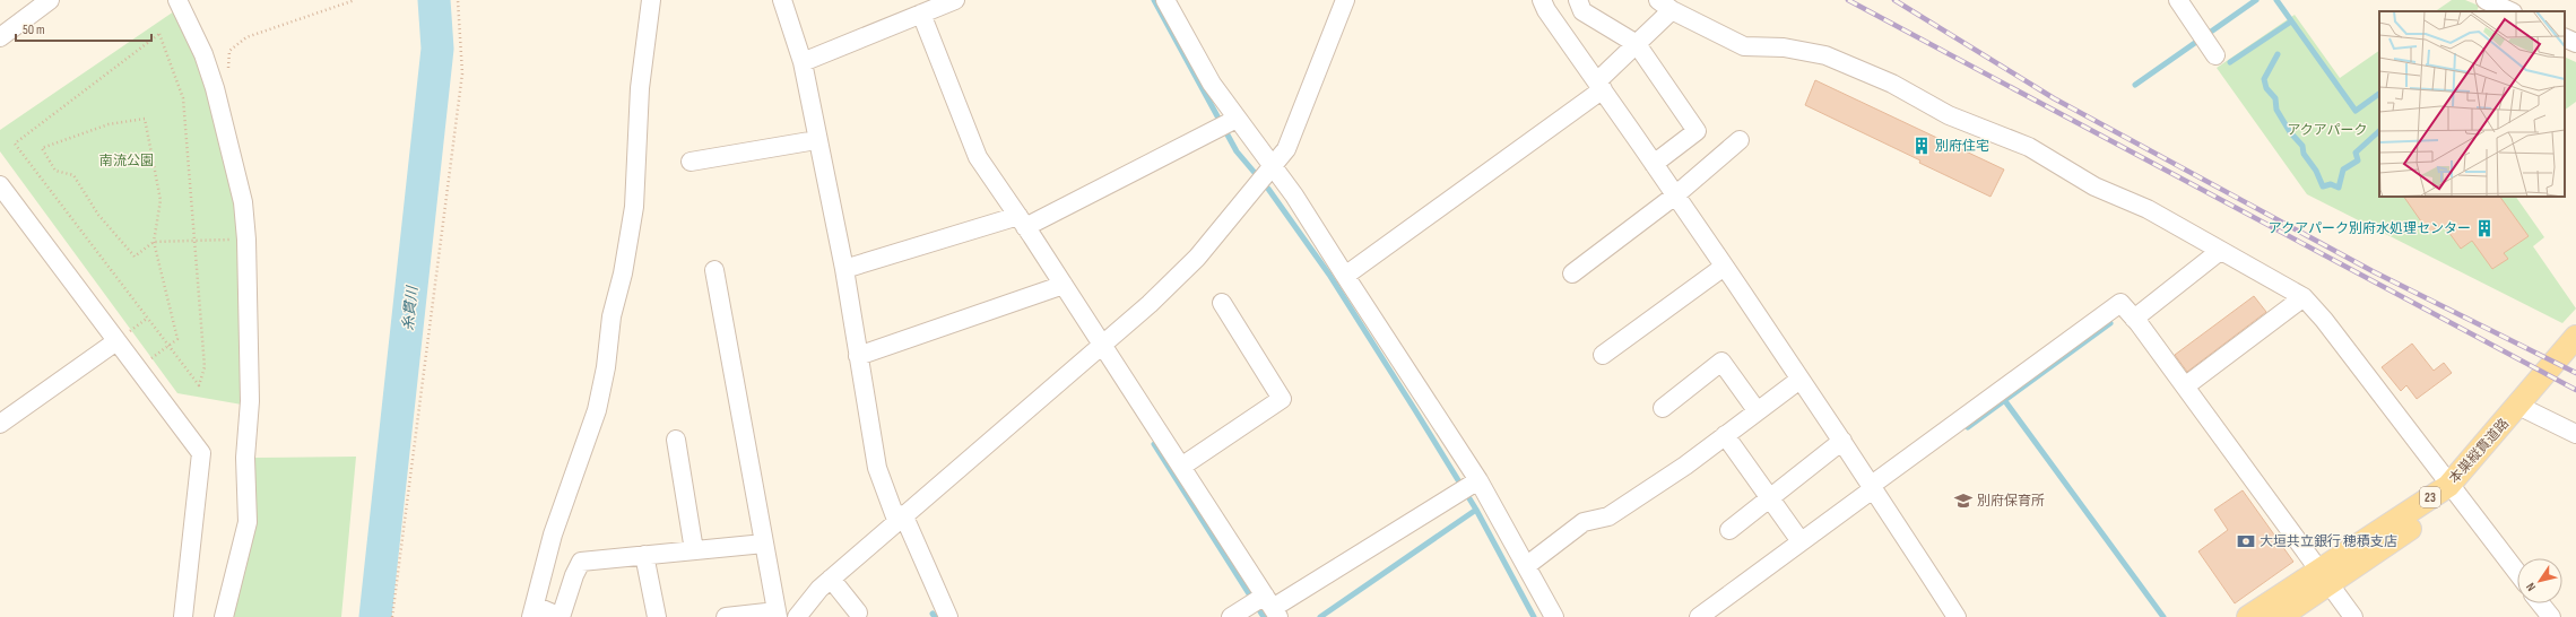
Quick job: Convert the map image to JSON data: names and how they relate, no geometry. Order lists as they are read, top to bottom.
{
  "streets": {
    "main road": ["本巣縦貫道路", "23"]
  },
  "water": ["糸貫川"],
  "parks": ["アクアパーク", "南流公園"],
  "places": {
    "building": ["別府住宅", "アクアパーク別府水処理センター"],
    "school or university": ["別府保育所"],
    "bank": ["大垣共立銀行 穂積支店"]
  },
  "scale_bar": "50 m",
  "north": "bottom left"
}
